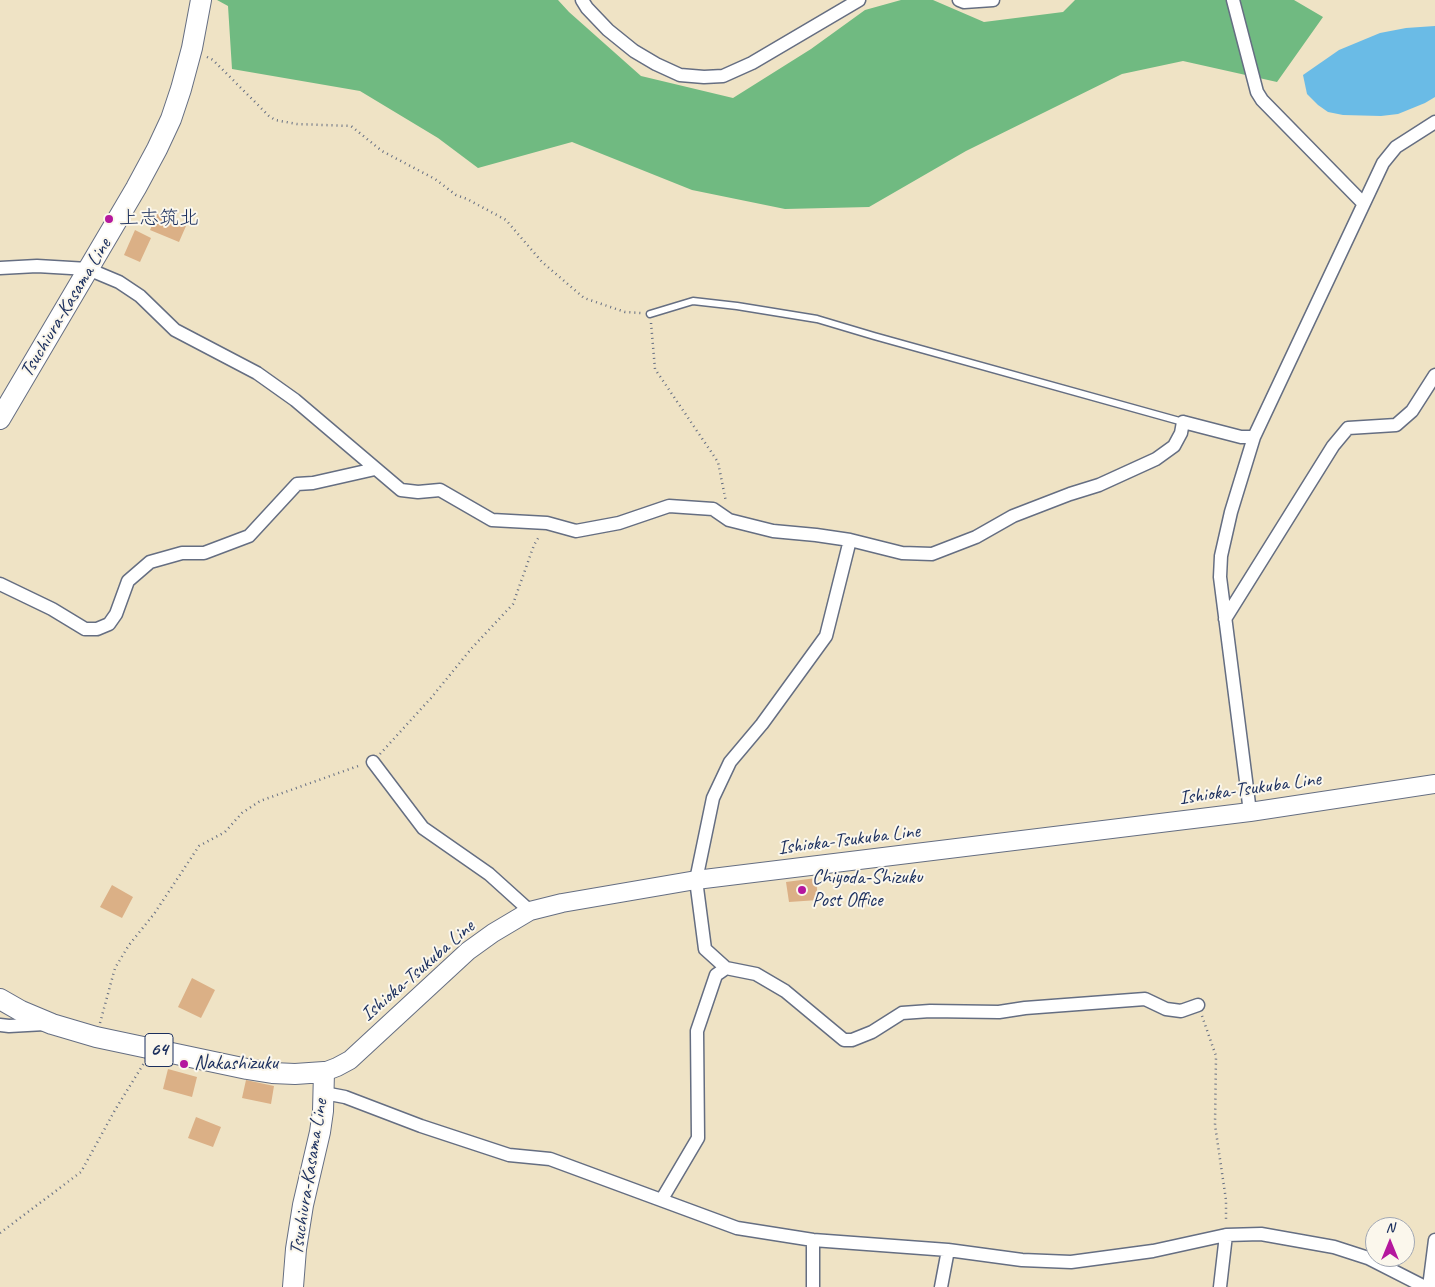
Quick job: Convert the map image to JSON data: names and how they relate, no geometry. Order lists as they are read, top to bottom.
{
  "streets": {
    "main road": ["Tsuchiura-Kasama Line", "Ishioka-Tsukuba Line", "64"]
  },
  "crossings": [
    ["Tsuchiura-Kasama Line", "Ishioka-Tsukuba Line"]
  ],
  "places": ["上志筑北", "Chiyoda-Shizuku Post Office", "Nakashizuku"],
  "north": "top"
}
